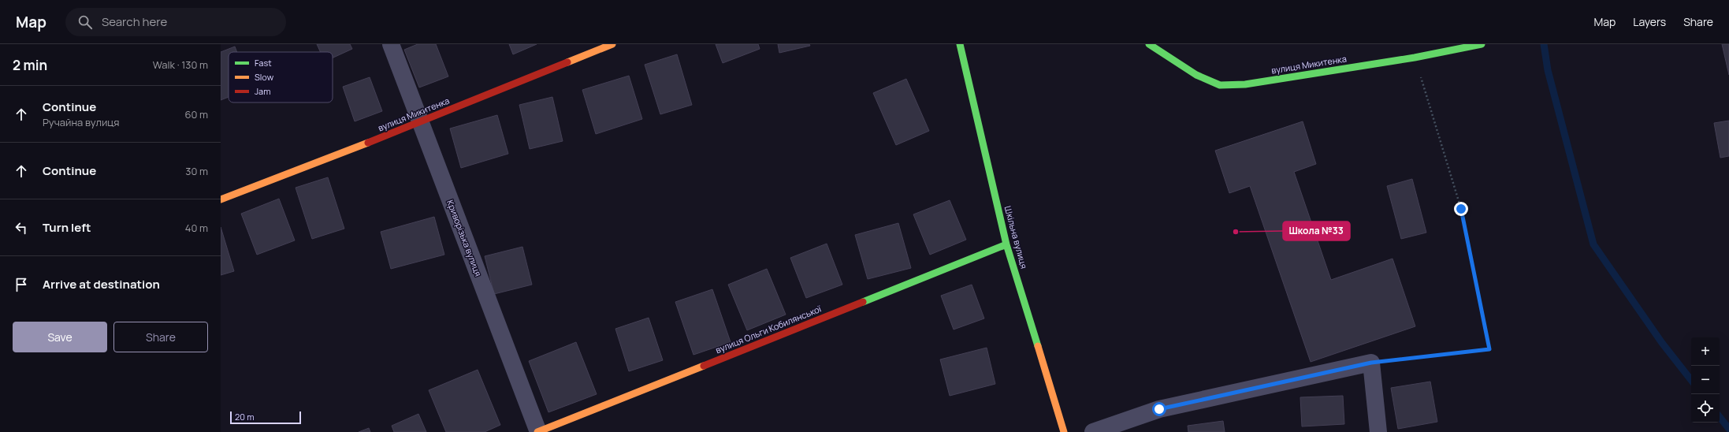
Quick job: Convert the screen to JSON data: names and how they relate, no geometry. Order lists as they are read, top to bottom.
{
  "streets": {
    "street": [
      "вулиця Микитенка",
      "Шкільна вулиця",
      "Криворізька вулиця",
      "вулиця Ольги Кобилянської"
    ]
  },
  "crossings": [
    ["вулиця Микитенка", "Криворізька вулиця"],
    ["Шкільна вулиця", "вулиця Ольги Кобилянської"],
    ["Криворізька вулиця", "вулиця Ольги Кобилянської"]
  ],
  "places": ["Школа №33"],
  "legend": ["Fast", "Slow", "Jam"],
  "scale_bar": "20 m",
  "page": {
    "header": "Map",
    "search": "Search here",
    "nav": ["Map", "Layers", "Share"],
    "heading": ["2 min", "Walk · 130 m"],
    "list": [
      ["Continue", "Ручайна вулиця", "60 m"],
      ["Continue", "30 m"],
      ["Turn left", "40 m"],
      "Arrive at destination"
    ],
    "buttons": ["Save", "Share"],
    "map_buttons": ["+", "−"],
    "scale": "20 m"
  }
}
